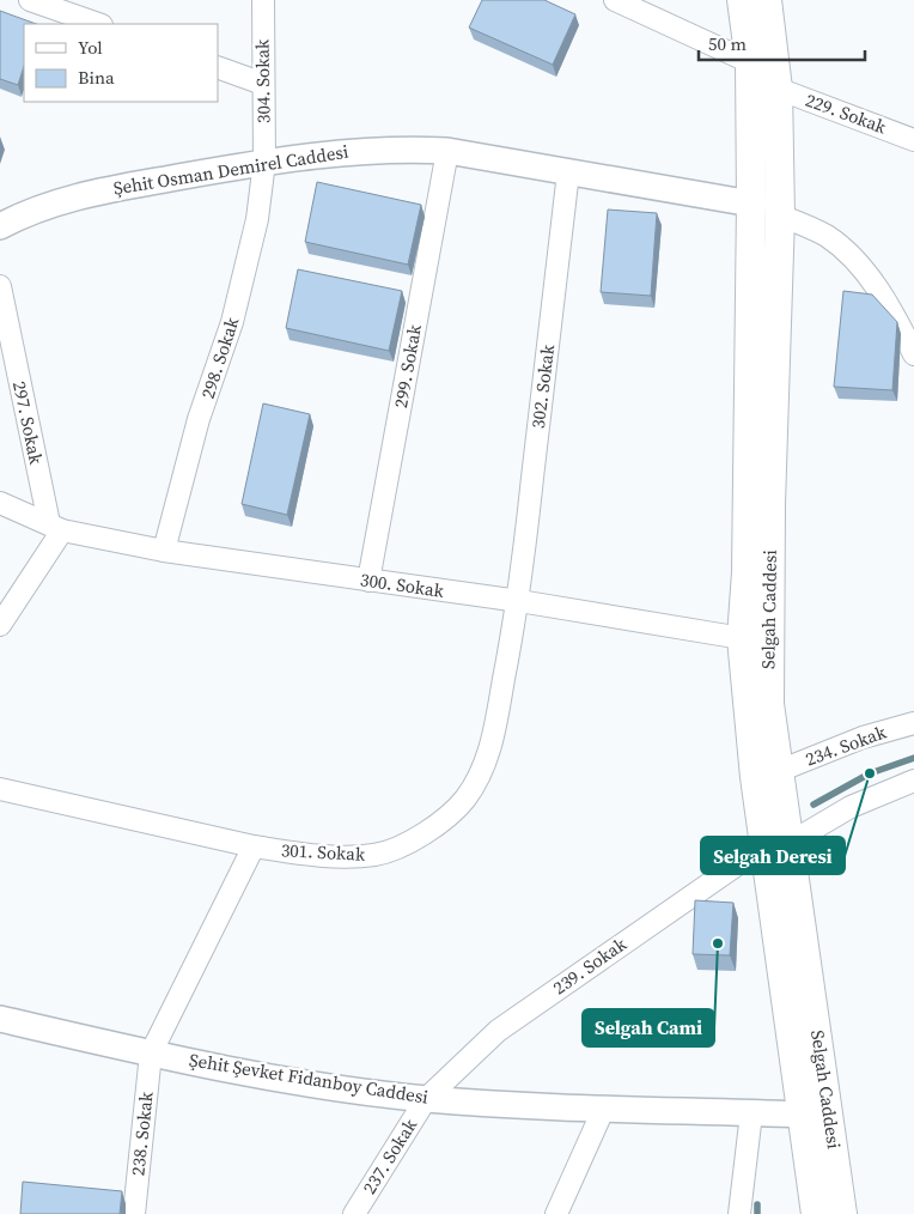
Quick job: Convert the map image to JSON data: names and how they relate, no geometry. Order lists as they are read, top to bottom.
{
  "streets": {
    "main road": ["Selgah Caddesi"],
    "street": [
      "304. Sokak",
      "229. Sokak",
      "Şehit Osman Demirel Caddesi",
      "298. Sokak",
      "299. Sokak",
      "302. Sokak",
      "297. Sokak",
      "300. Sokak",
      "234. Sokak",
      "301. Sokak",
      "239. Sokak",
      "Şehit Şevket Fidanboy Caddesi",
      "238. Sokak",
      "237. Sokak"
    ]
  },
  "crossings": [
    ["304. Sokak", "Şehit Osman Demirel Caddesi"],
    ["304. Sokak", "298. Sokak"],
    ["229. Sokak", "Selgah Caddesi"],
    ["Şehit Osman Demirel Caddesi", "298. Sokak"],
    ["Şehit Osman Demirel Caddesi", "299. Sokak"],
    ["Şehit Osman Demirel Caddesi", "302. Sokak"],
    ["Şehit Osman Demirel Caddesi", "Selgah Caddesi"],
    ["298. Sokak", "300. Sokak"],
    ["299. Sokak", "300. Sokak"],
    ["302. Sokak", "300. Sokak"],
    ["302. Sokak", "301. Sokak"],
    ["297. Sokak", "300. Sokak"],
    ["300. Sokak", "Selgah Caddesi"],
    ["300. Sokak", "301. Sokak"],
    ["Selgah Caddesi", "234. Sokak"],
    ["Selgah Caddesi", "239. Sokak"],
    ["Selgah Caddesi", "Şehit Şevket Fidanboy Caddesi"],
    ["239. Sokak", "Şehit Şevket Fidanboy Caddesi"],
    ["239. Sokak", "237. Sokak"],
    ["Şehit Şevket Fidanboy Caddesi", "238. Sokak"],
    ["Şehit Şevket Fidanboy Caddesi", "237. Sokak"]
  ],
  "places": ["Selgah Deresi", "Selgah Cami"],
  "legend": ["Yol", "Bina"],
  "scale_bar": "50 m"
}
